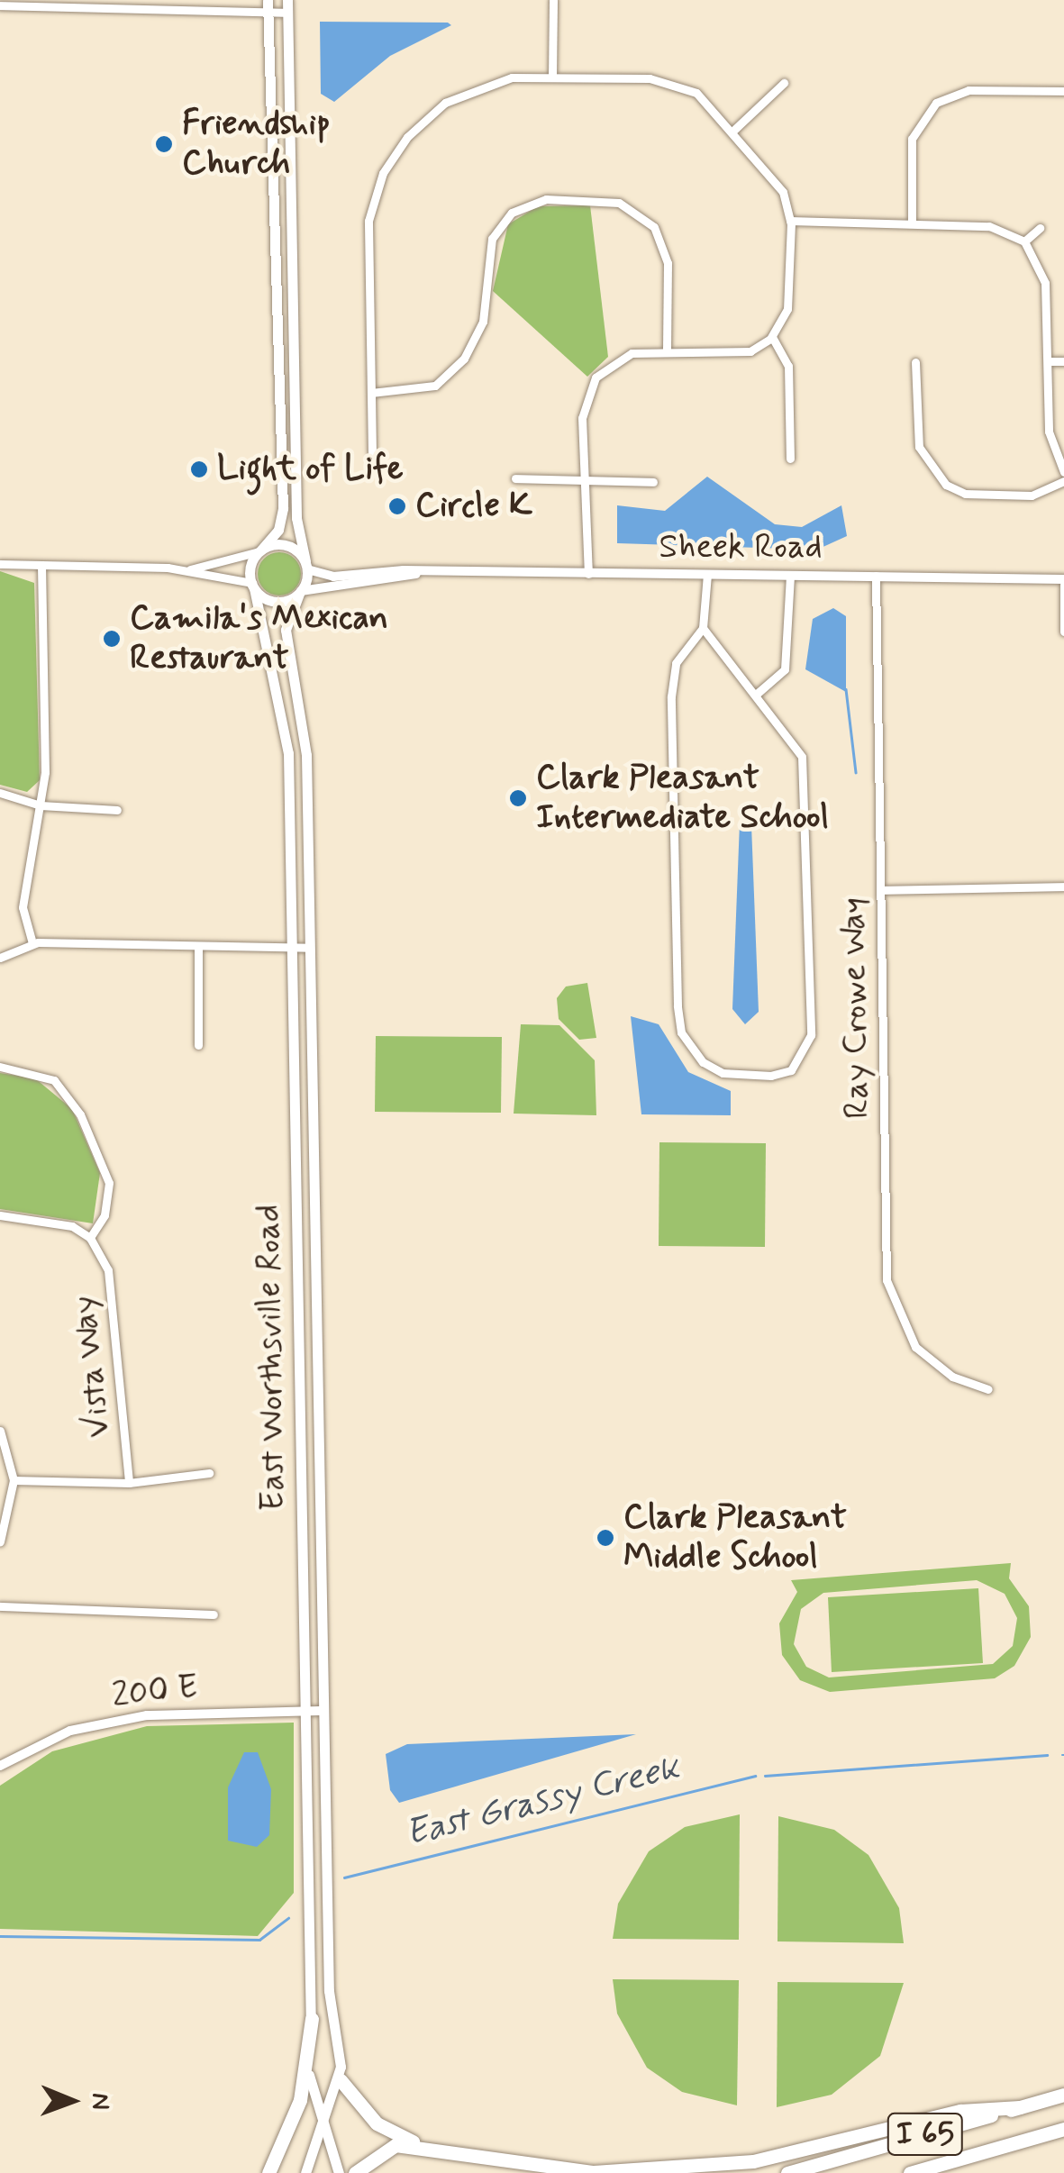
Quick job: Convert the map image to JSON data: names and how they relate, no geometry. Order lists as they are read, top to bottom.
{
  "streets": {
    "highway": ["I 65"],
    "main road": ["East Worthsville Road"],
    "street": [
      "Sheek Road",
      "Ray Crowe Way",
      "Vista Way",
      "200 E"
    ]
  },
  "crossings": [
    ["Sheek Road", "Ray Crowe Way"],
    ["Sheek Road", "East Worthsville Road"],
    ["East Worthsville Road", "200 E"]
  ],
  "water": ["East Grassy Creek"],
  "places": [
    "Friendship Church",
    "Light of Life",
    "Circle K",
    "Camila's Mexican Restaurant",
    "Clark Pleasant Intermediate School",
    "Clark Pleasant Middle School"
  ],
  "north": "right"
}
